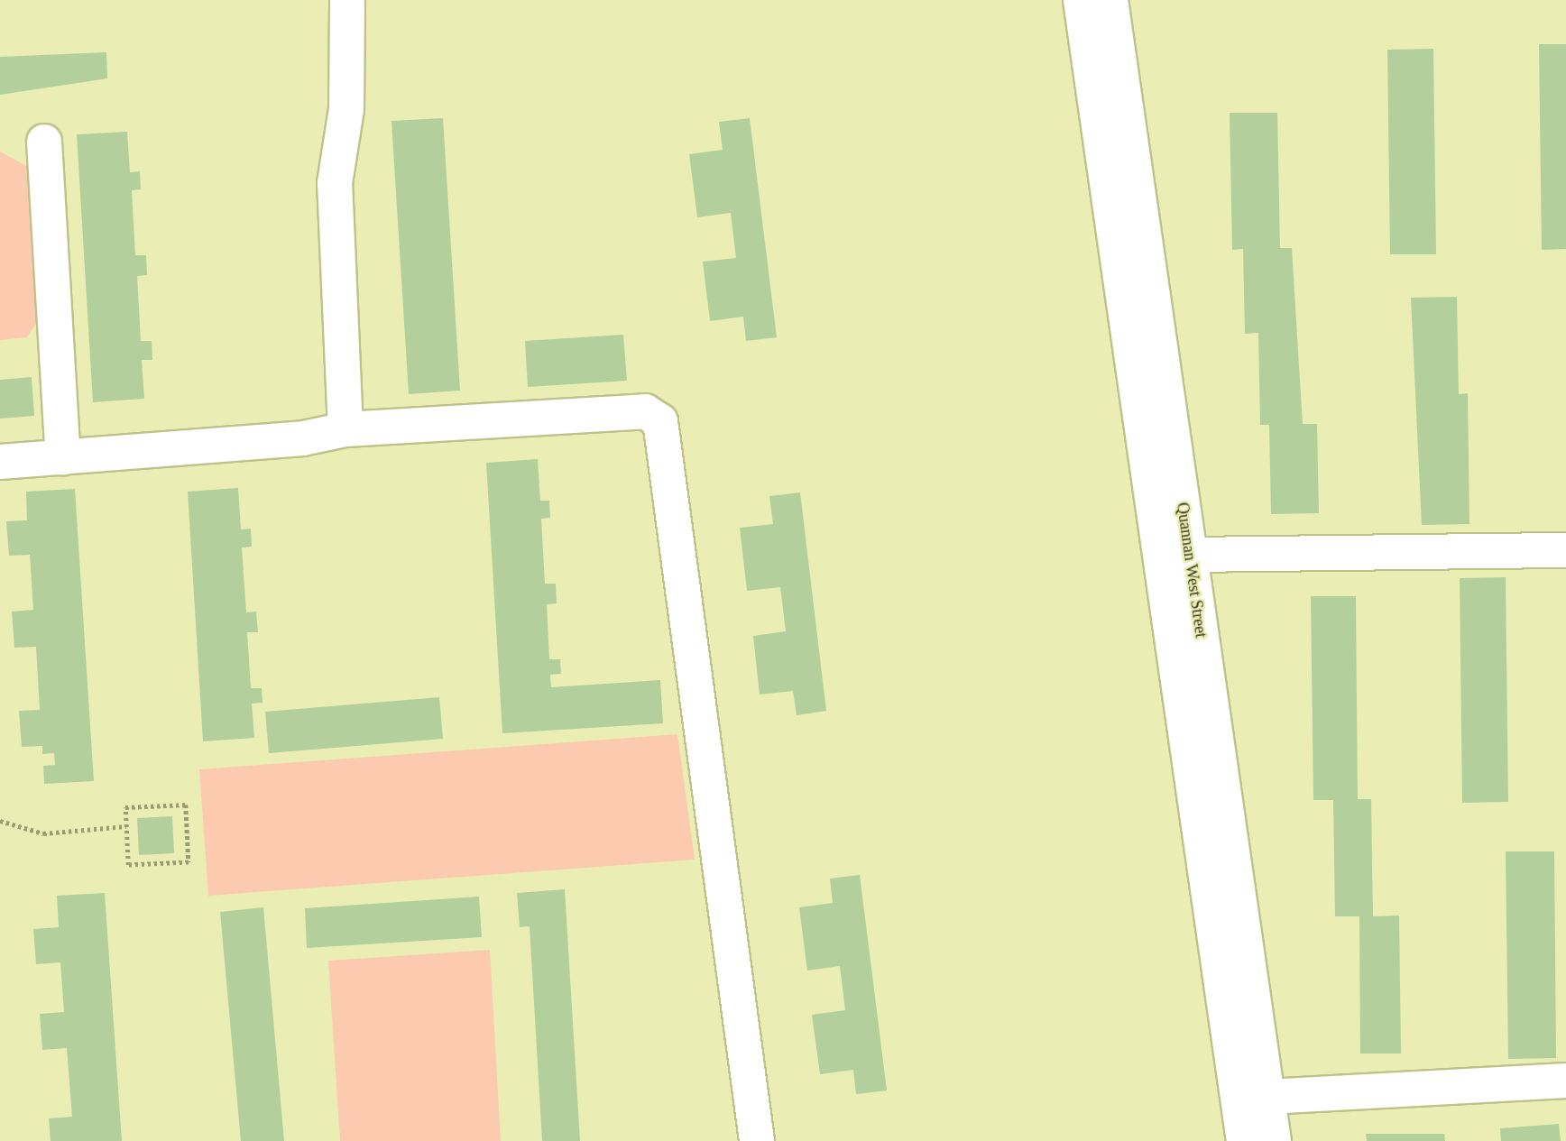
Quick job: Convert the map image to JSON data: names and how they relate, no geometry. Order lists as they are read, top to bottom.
{
  "streets": {
    "main road": ["Quannan West Street"]
  }
}
